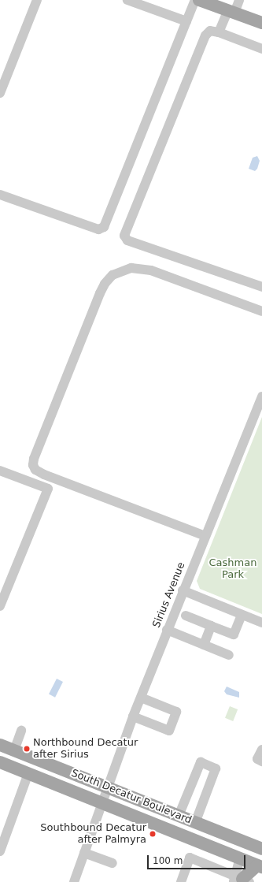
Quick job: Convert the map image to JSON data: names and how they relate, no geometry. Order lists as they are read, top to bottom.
{
  "streets": {
    "main road": ["South Decatur Boulevard"],
    "street": ["Sirius Avenue"]
  },
  "crossings": [
    ["Sirius Avenue", "South Decatur Boulevard"]
  ],
  "parks": ["Cashman Park"],
  "places": ["Northbound Decatur after Sirius", "Southbound Decatur after Palmyra"],
  "scale_bar": "100 m"
}
